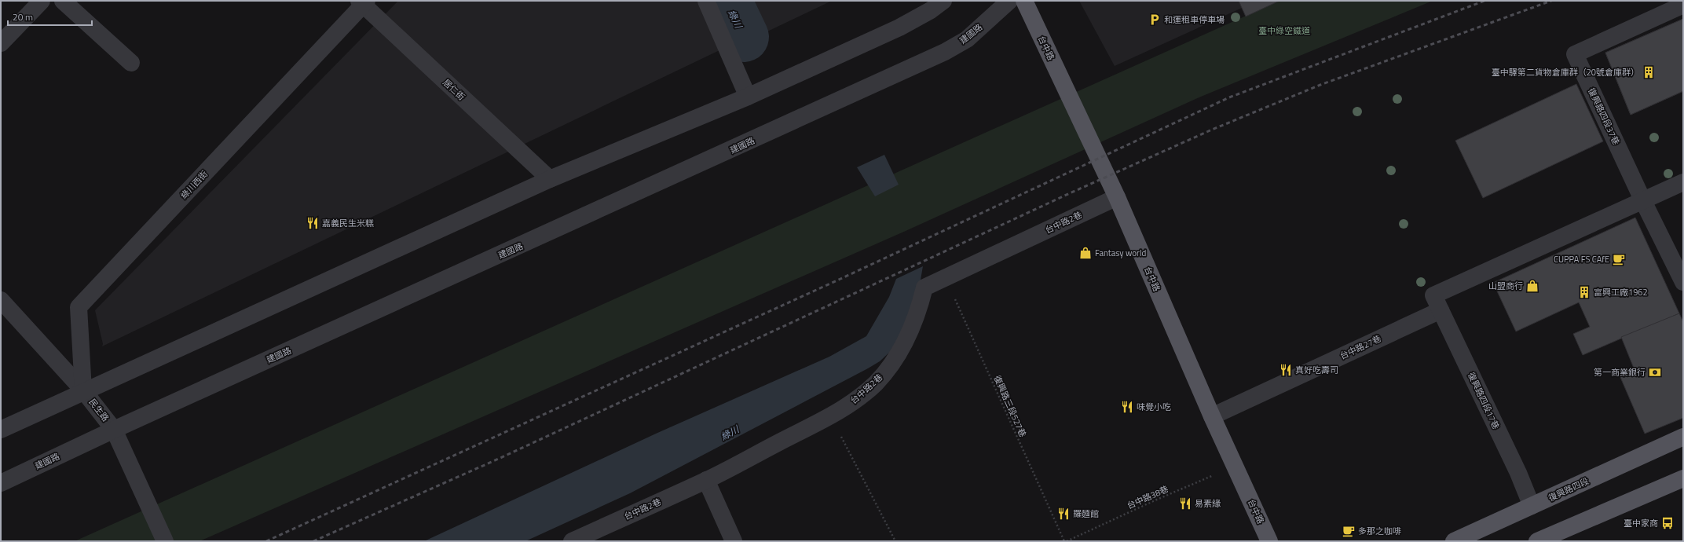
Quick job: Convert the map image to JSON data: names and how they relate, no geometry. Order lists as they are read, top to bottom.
{
  "streets": {
    "main road": ["台中路", "復興路四段"],
    "street": [
      "建國路",
      "居仁街",
      "復興路四段37巷",
      "綠川西街",
      "台中路2巷",
      "台中路27巷",
      "復興路四段17巷",
      "民生路"
    ],
    "path": ["復興路三段527巷", "台中路38巷"]
  },
  "crossings": [
    ["建國路", "民生路"],
    ["台中路", "台中路2巷"],
    ["台中路", "台中路27巷"],
    ["台中路", "台中路38巷"],
    ["居仁街", "綠川西街"],
    ["綠川西街", "民生路"],
    ["台中路2巷", "復興路三段527巷"],
    ["台中路27巷", "復興路四段17巷"],
    ["復興路四段17巷", "復興路四段"],
    ["復興路三段527巷", "台中路38巷"]
  ],
  "water": ["綠川"],
  "parks": ["臺中綠空鐵道"],
  "places": {
    "parking": ["和運租車停車場"],
    "building": ["臺中驛第二貨物倉庫群（20號倉庫群）", "富興工廠1962"],
    "restaurant": [
      "嘉義民生米糕",
      "真好吃壽司",
      "味覺小吃",
      "易素緣",
      "羅麵館"
    ],
    "shop": ["Fantasy world", "山盟商行"],
    "cafe": ["CUPPA FS CAfE", "多那之咖啡"],
    "bank": ["第一商業銀行"],
    "bus stop": ["臺中家商"]
  },
  "scale_bar": "20 m"
}
